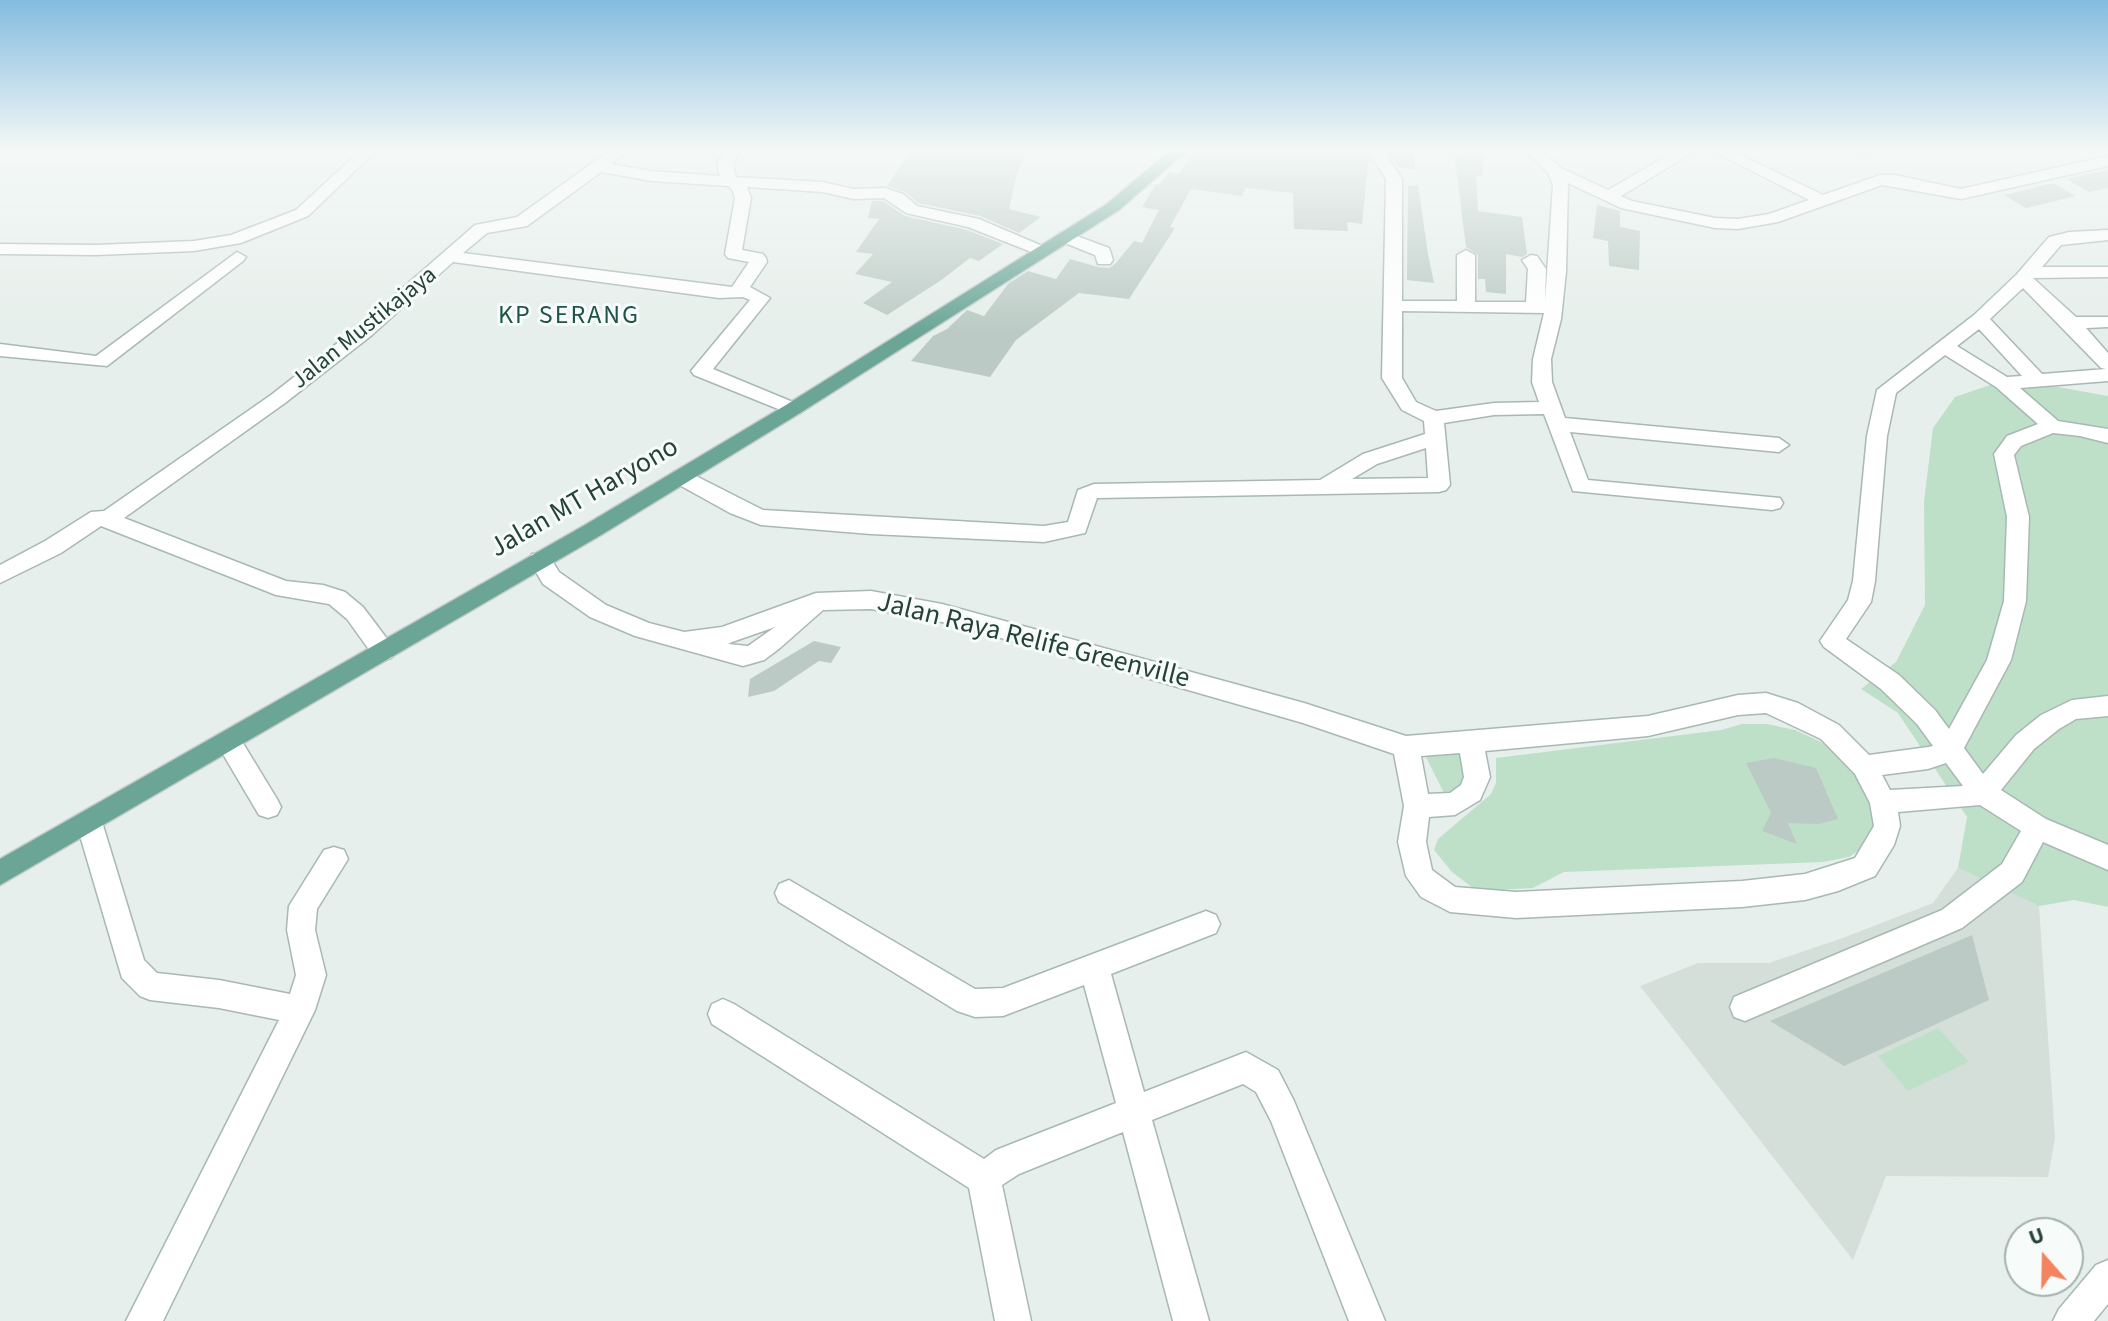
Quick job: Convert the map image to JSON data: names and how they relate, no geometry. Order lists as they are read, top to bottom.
{
  "streets": {
    "main road": ["Jalan MT Haryono"],
    "street": ["Jalan Mustikajaya", "Jalan Raya Relife Greenville"]
  },
  "crossings": [
    ["Jalan MT Haryono", "Jalan Raya Relife Greenville"]
  ],
  "districts": ["KP SERANG"],
  "north": "top"
}
